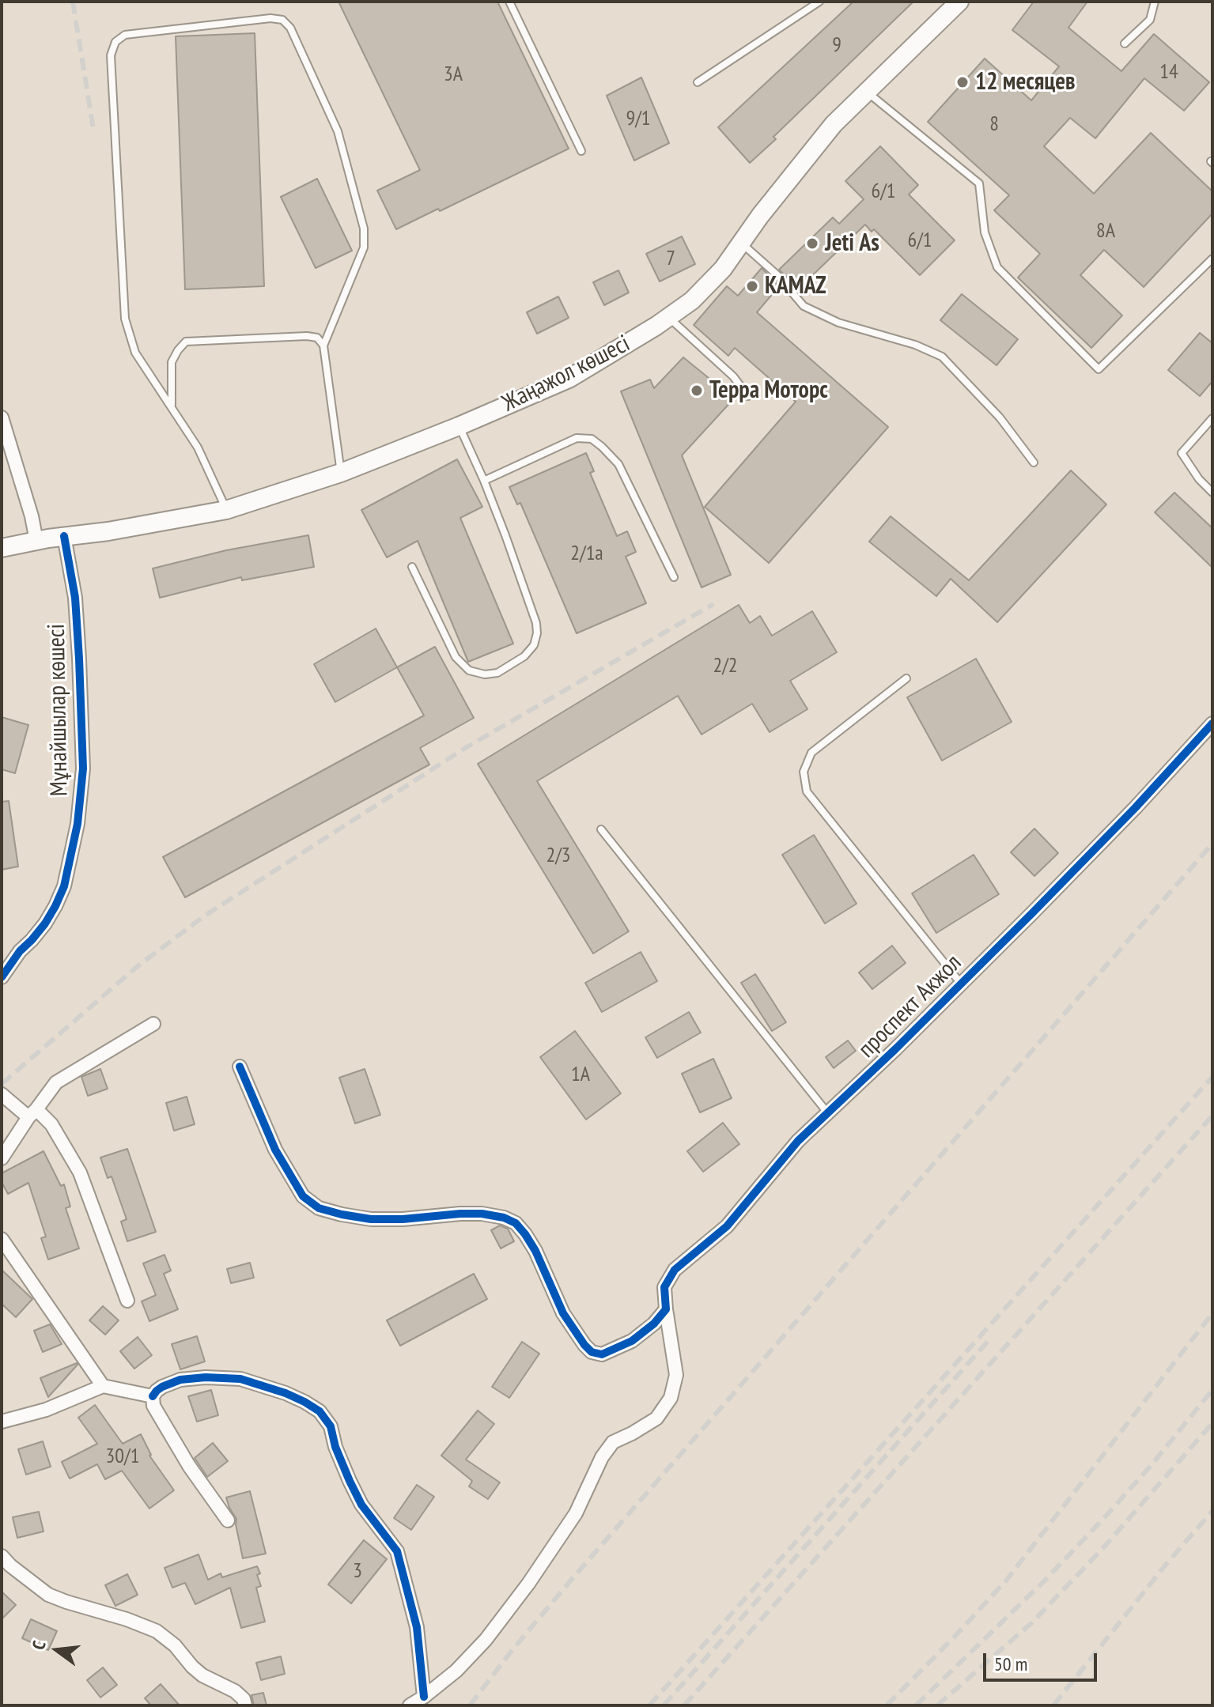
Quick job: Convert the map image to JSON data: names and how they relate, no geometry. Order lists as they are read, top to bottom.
{
  "streets": {
    "main road": ["Жаңажол көшесі"],
    "street": ["Мұнайшылар көшесі", "проспект Акжол"]
  },
  "crossings": [
    ["Жаңажол көшесі", "Мұнайшылар көшесі"]
  ],
  "places": [
    "12 месяцев",
    "Jeti As",
    "KAMAZ",
    "Терра Моторс"
  ],
  "house_numbers": [
    "9",
    "14",
    "3А",
    "9/1",
    "8",
    "6/1",
    "8А",
    "6/1",
    "7",
    "2/1а",
    "2/2",
    "2/3",
    "1А",
    "30/1",
    "3"
  ],
  "scale_bar": "50 m",
  "north": "left"
}
